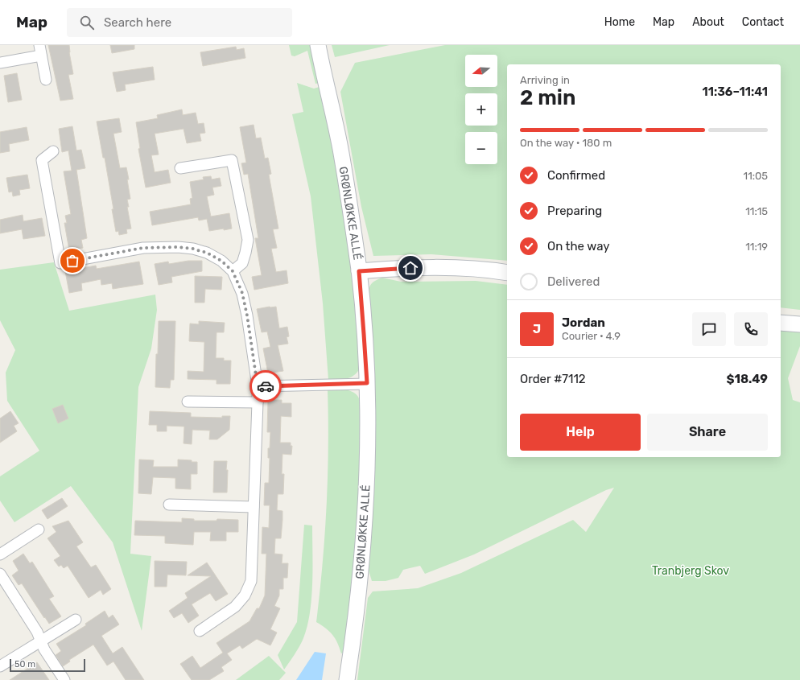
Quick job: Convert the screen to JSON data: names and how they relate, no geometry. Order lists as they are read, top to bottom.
{
  "streets": {
    "street": ["GRØNLØKKE ALLÉ"]
  },
  "parks": ["Tranbjerg Skov"],
  "scale_bar": "50 m",
  "north": "left",
  "page": {
    "header": "Map",
    "search": "Search here",
    "nav": [
      "Home",
      "Map",
      "About",
      "Contact"
    ],
    "map_buttons": ["+", "−"],
    "heading": ["2 min", "Arriving in", "11:36–11:41"],
    "panel": [
      "Jordan",
      "Courier · 4.9",
      "Order #7112",
      "$18.49"
    ],
    "bar": "On the way · 180 m",
    "list": [
      ["Confirmed", "11:05"],
      ["Preparing", "11:15"],
      ["On the way", "11:19"],
      "Delivered"
    ],
    "round": "J",
    "buttons": ["Help", "Share"],
    "scale": "50 m"
  }
}
